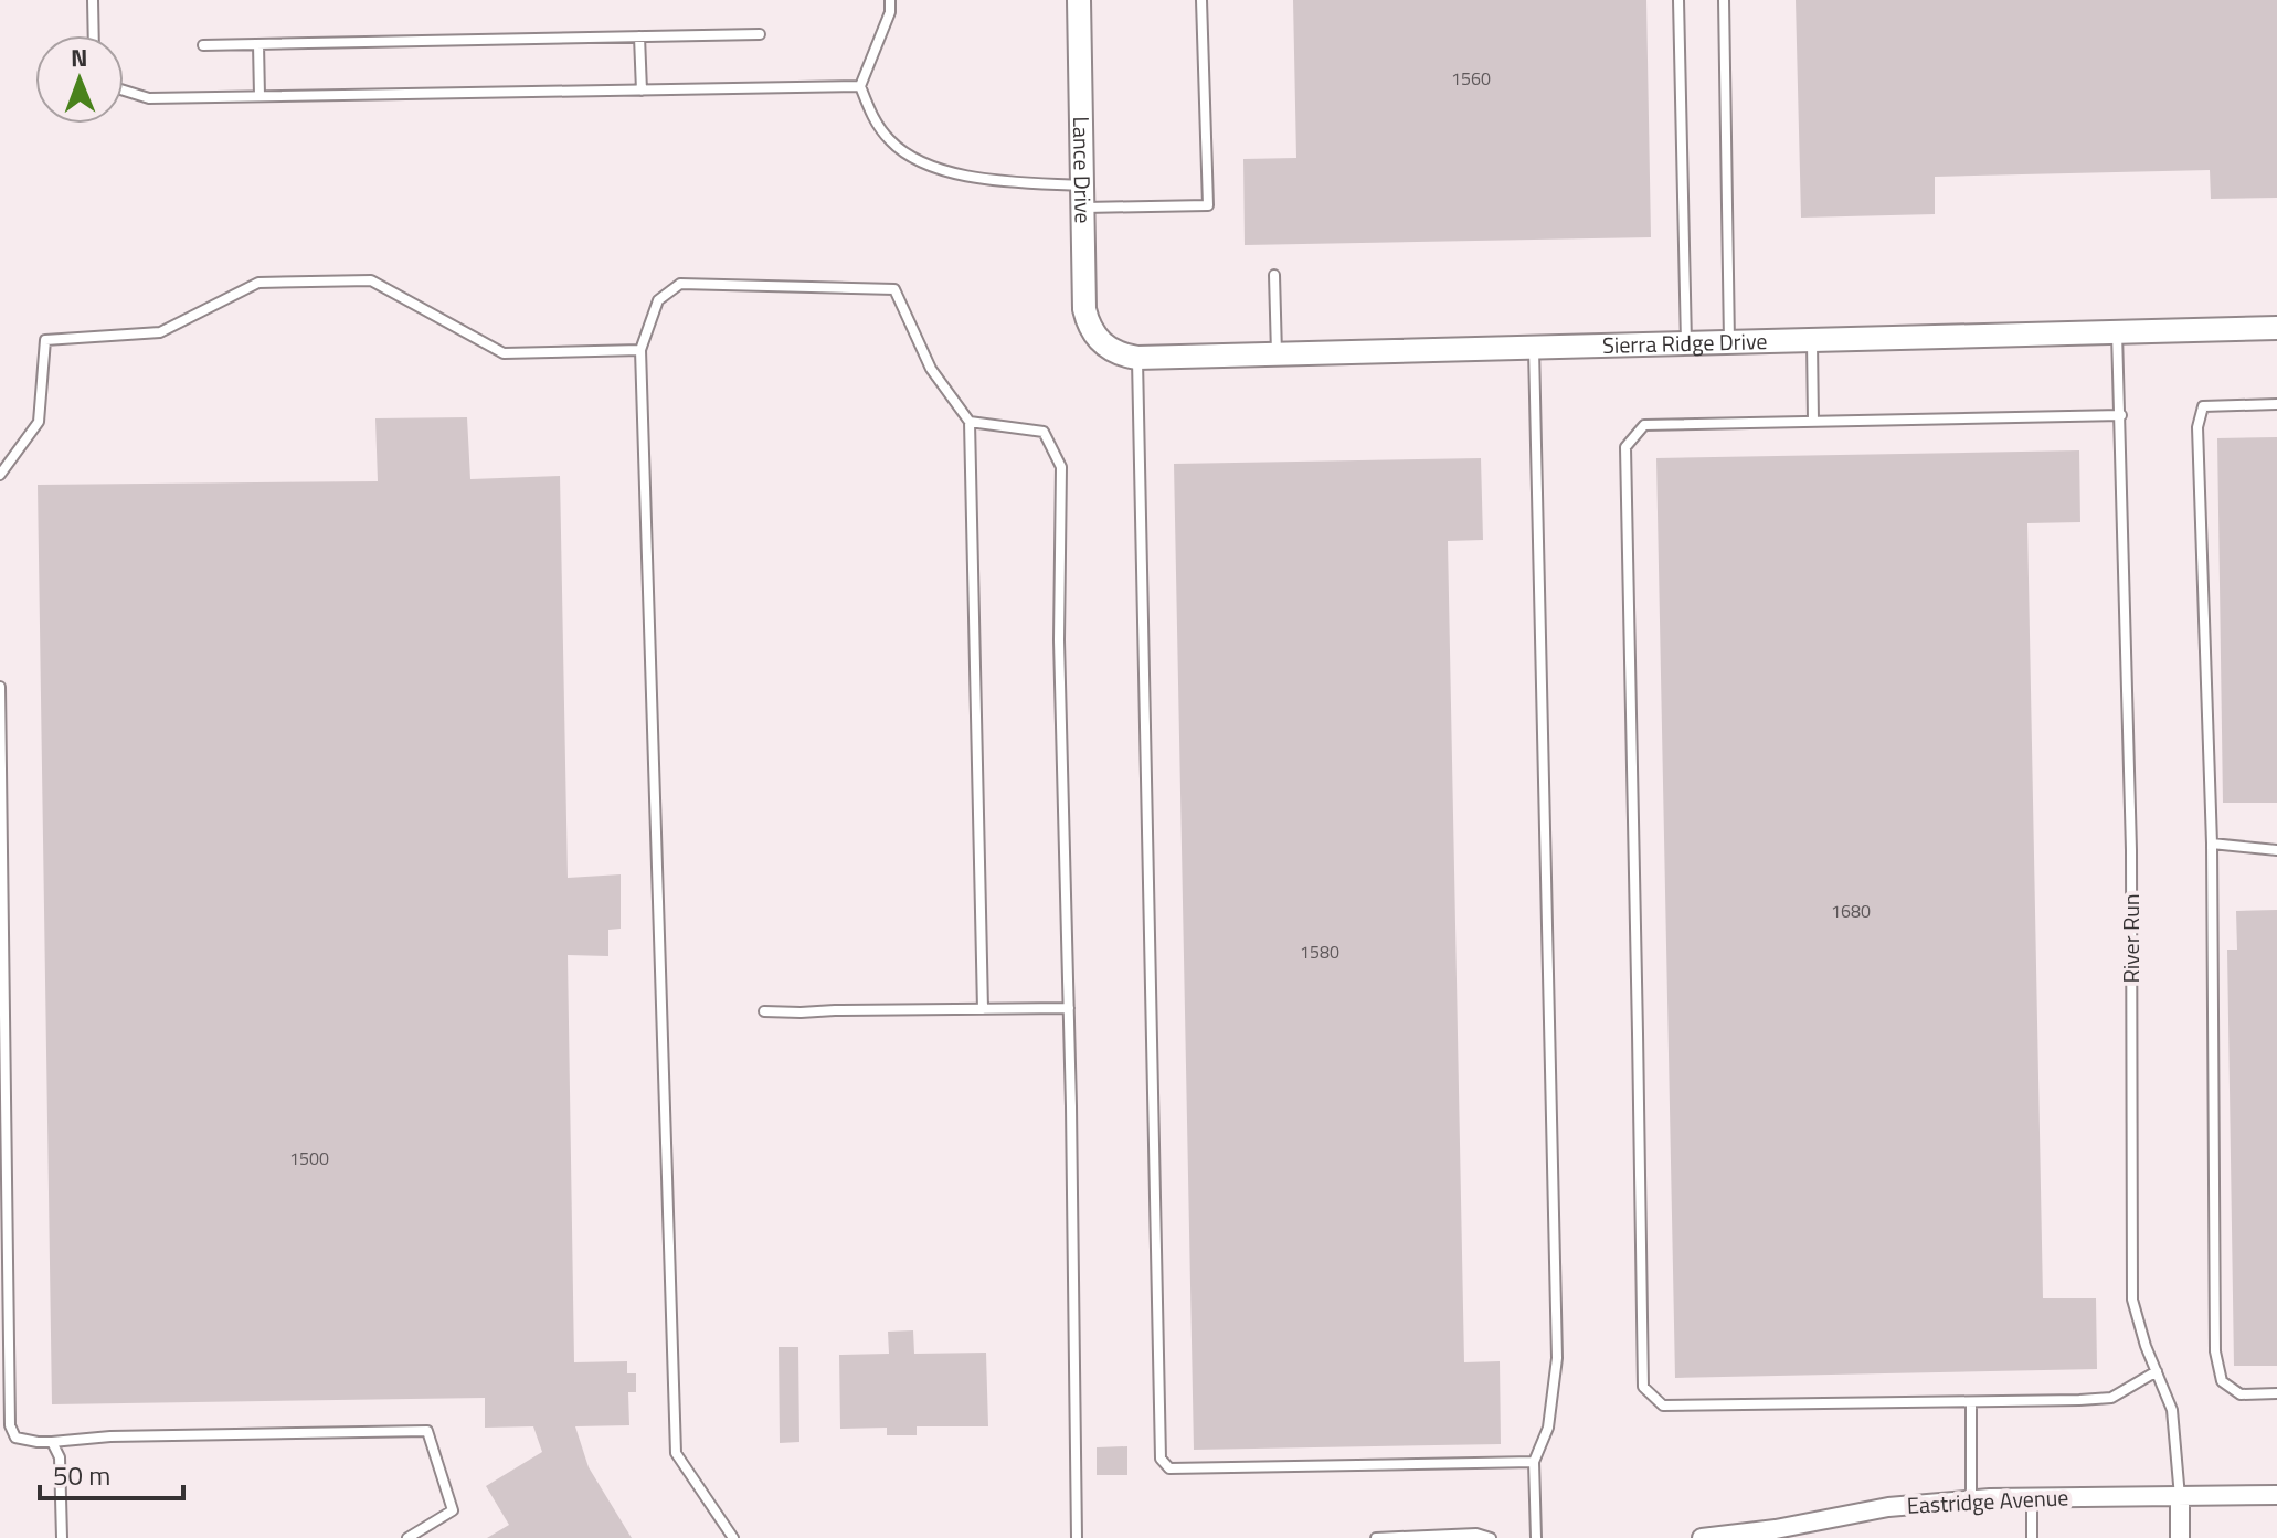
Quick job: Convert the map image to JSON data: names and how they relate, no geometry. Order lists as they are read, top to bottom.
{
  "streets": {
    "street": [
      "Lance Drive",
      "Sierra Ridge Drive",
      "River Run",
      "Eastridge Avenue"
    ]
  },
  "crossings": [
    ["Lance Drive", "Sierra Ridge Drive"],
    ["Sierra Ridge Drive", "River Run"],
    ["River Run", "Eastridge Avenue"]
  ],
  "house_numbers": [
    "1560",
    "1680",
    "1580",
    "1500"
  ],
  "scale_bar": "50 m",
  "north": "top"
}
